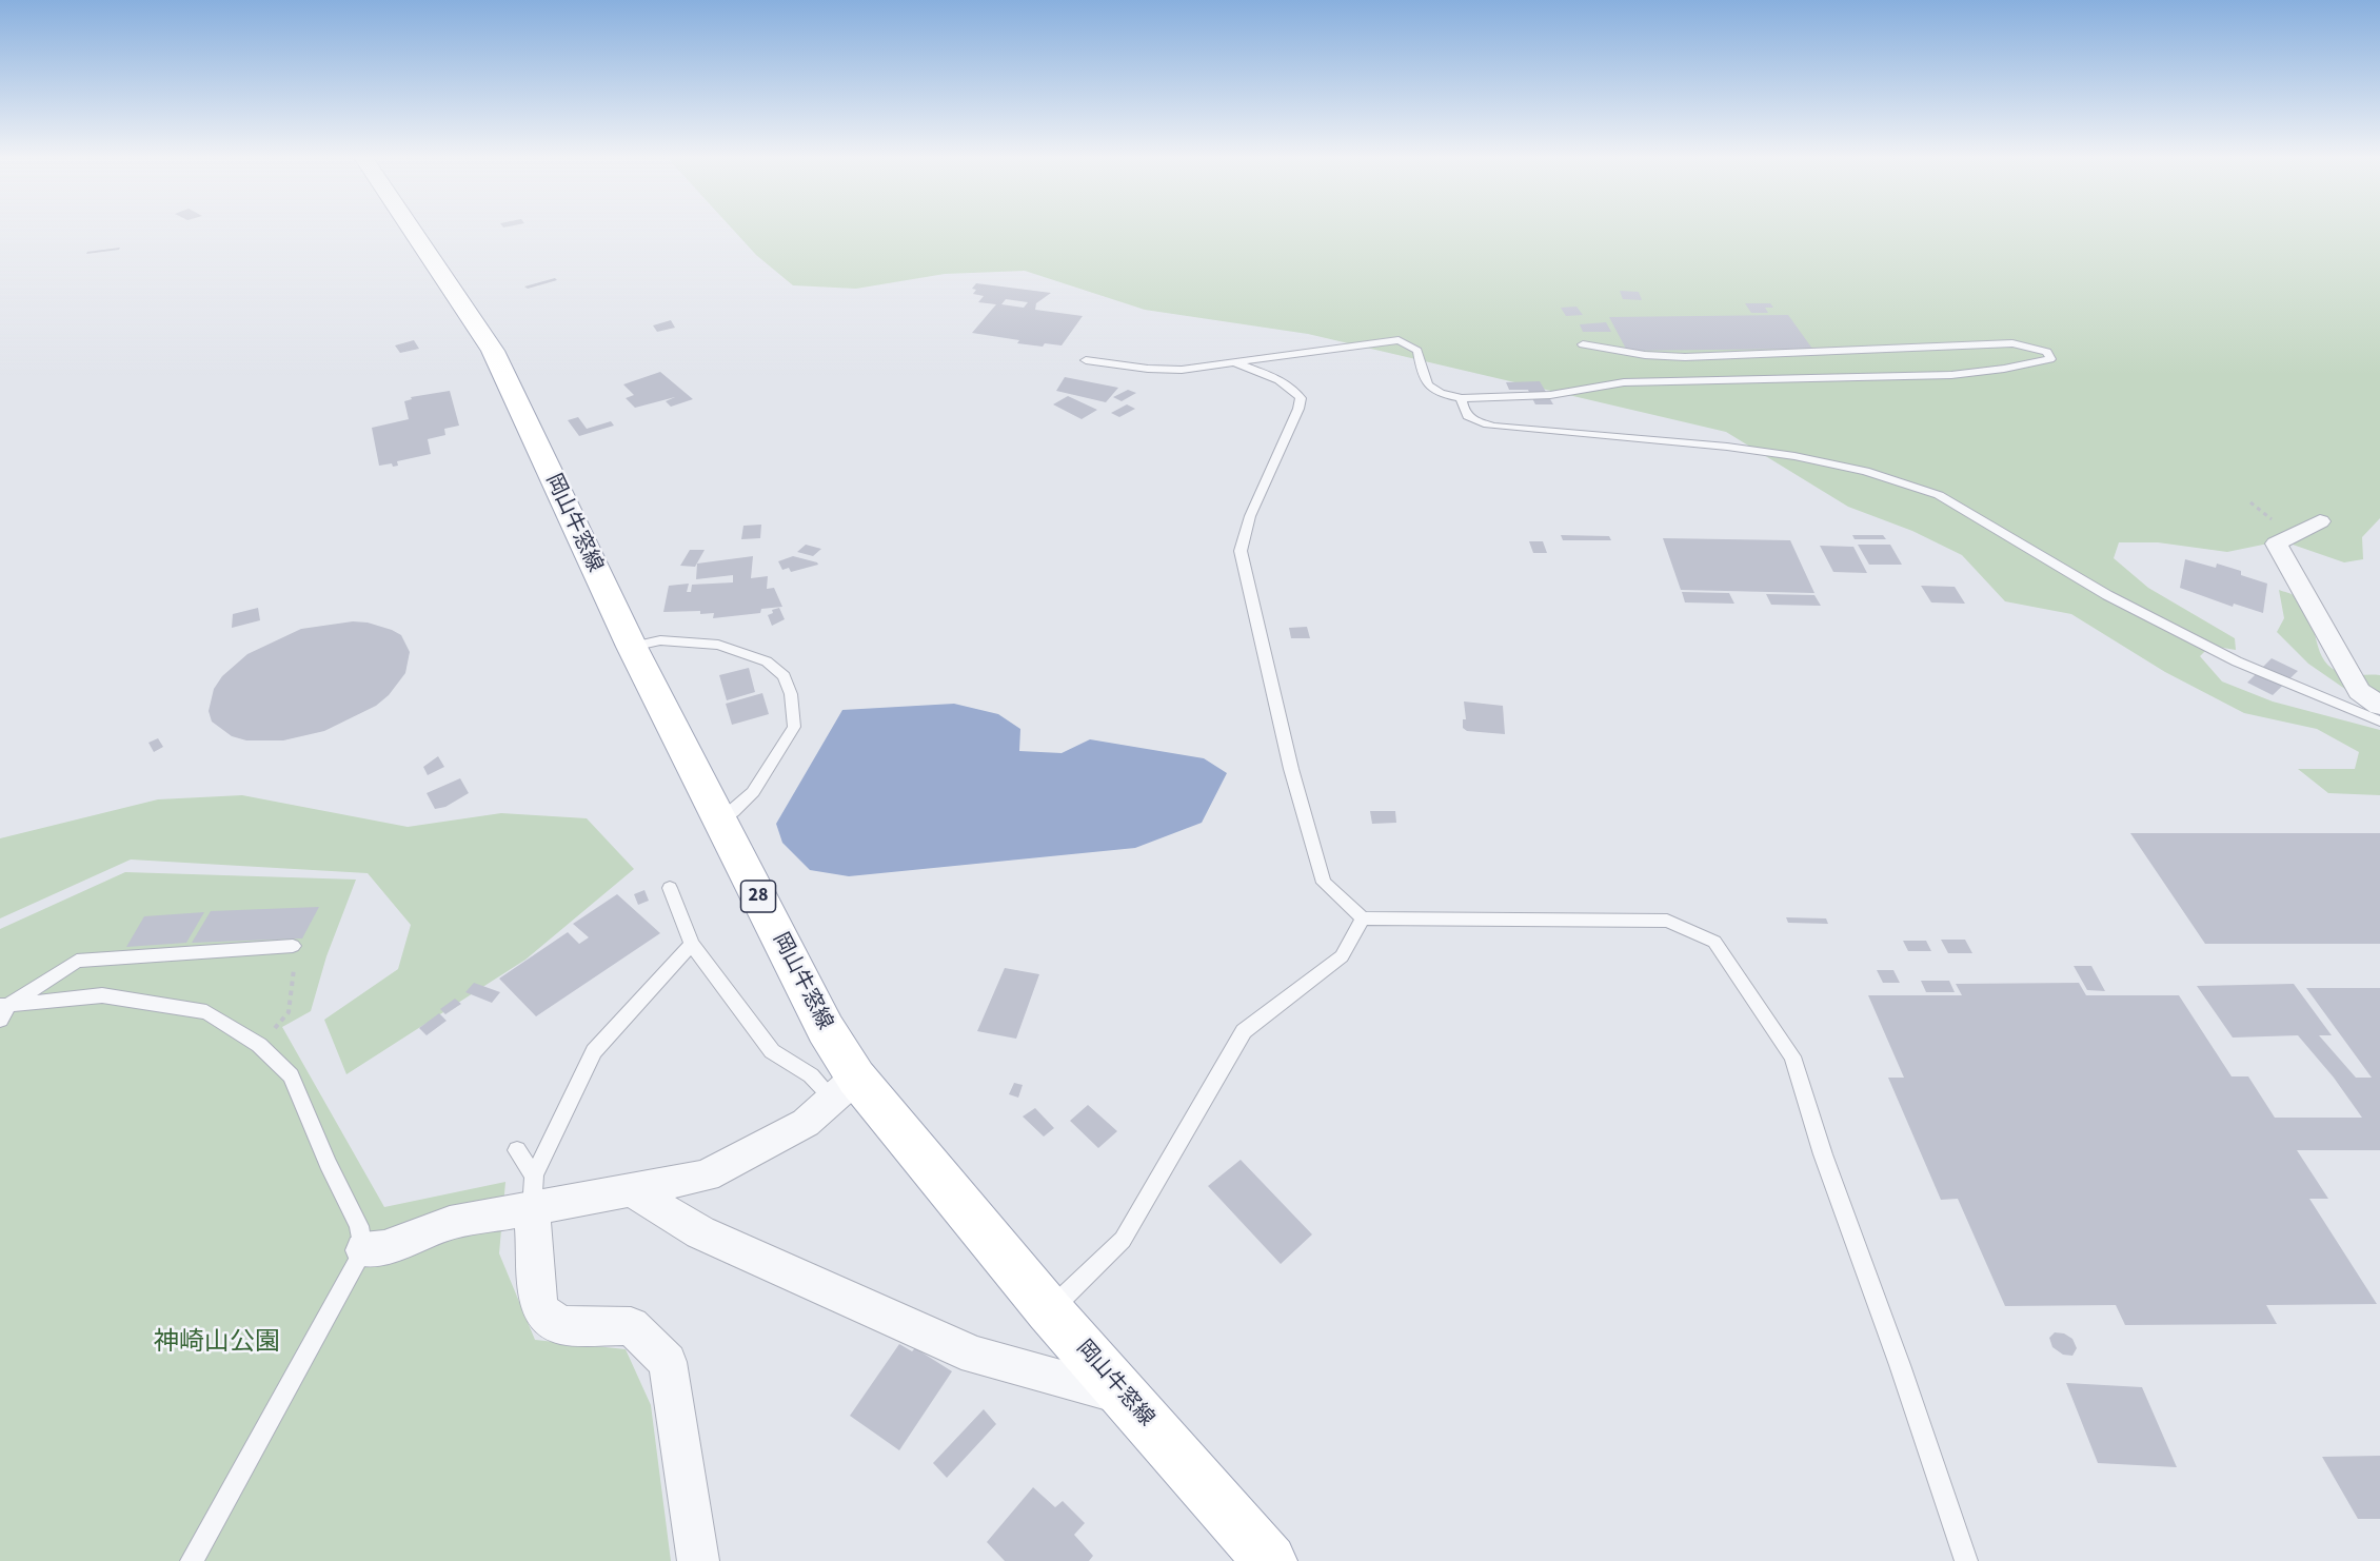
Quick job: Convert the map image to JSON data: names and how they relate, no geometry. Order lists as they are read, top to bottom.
{
  "streets": {
    "main road": ["岡山牛窓線", "28"]
  },
  "parks": ["神崎山公園"]
}
